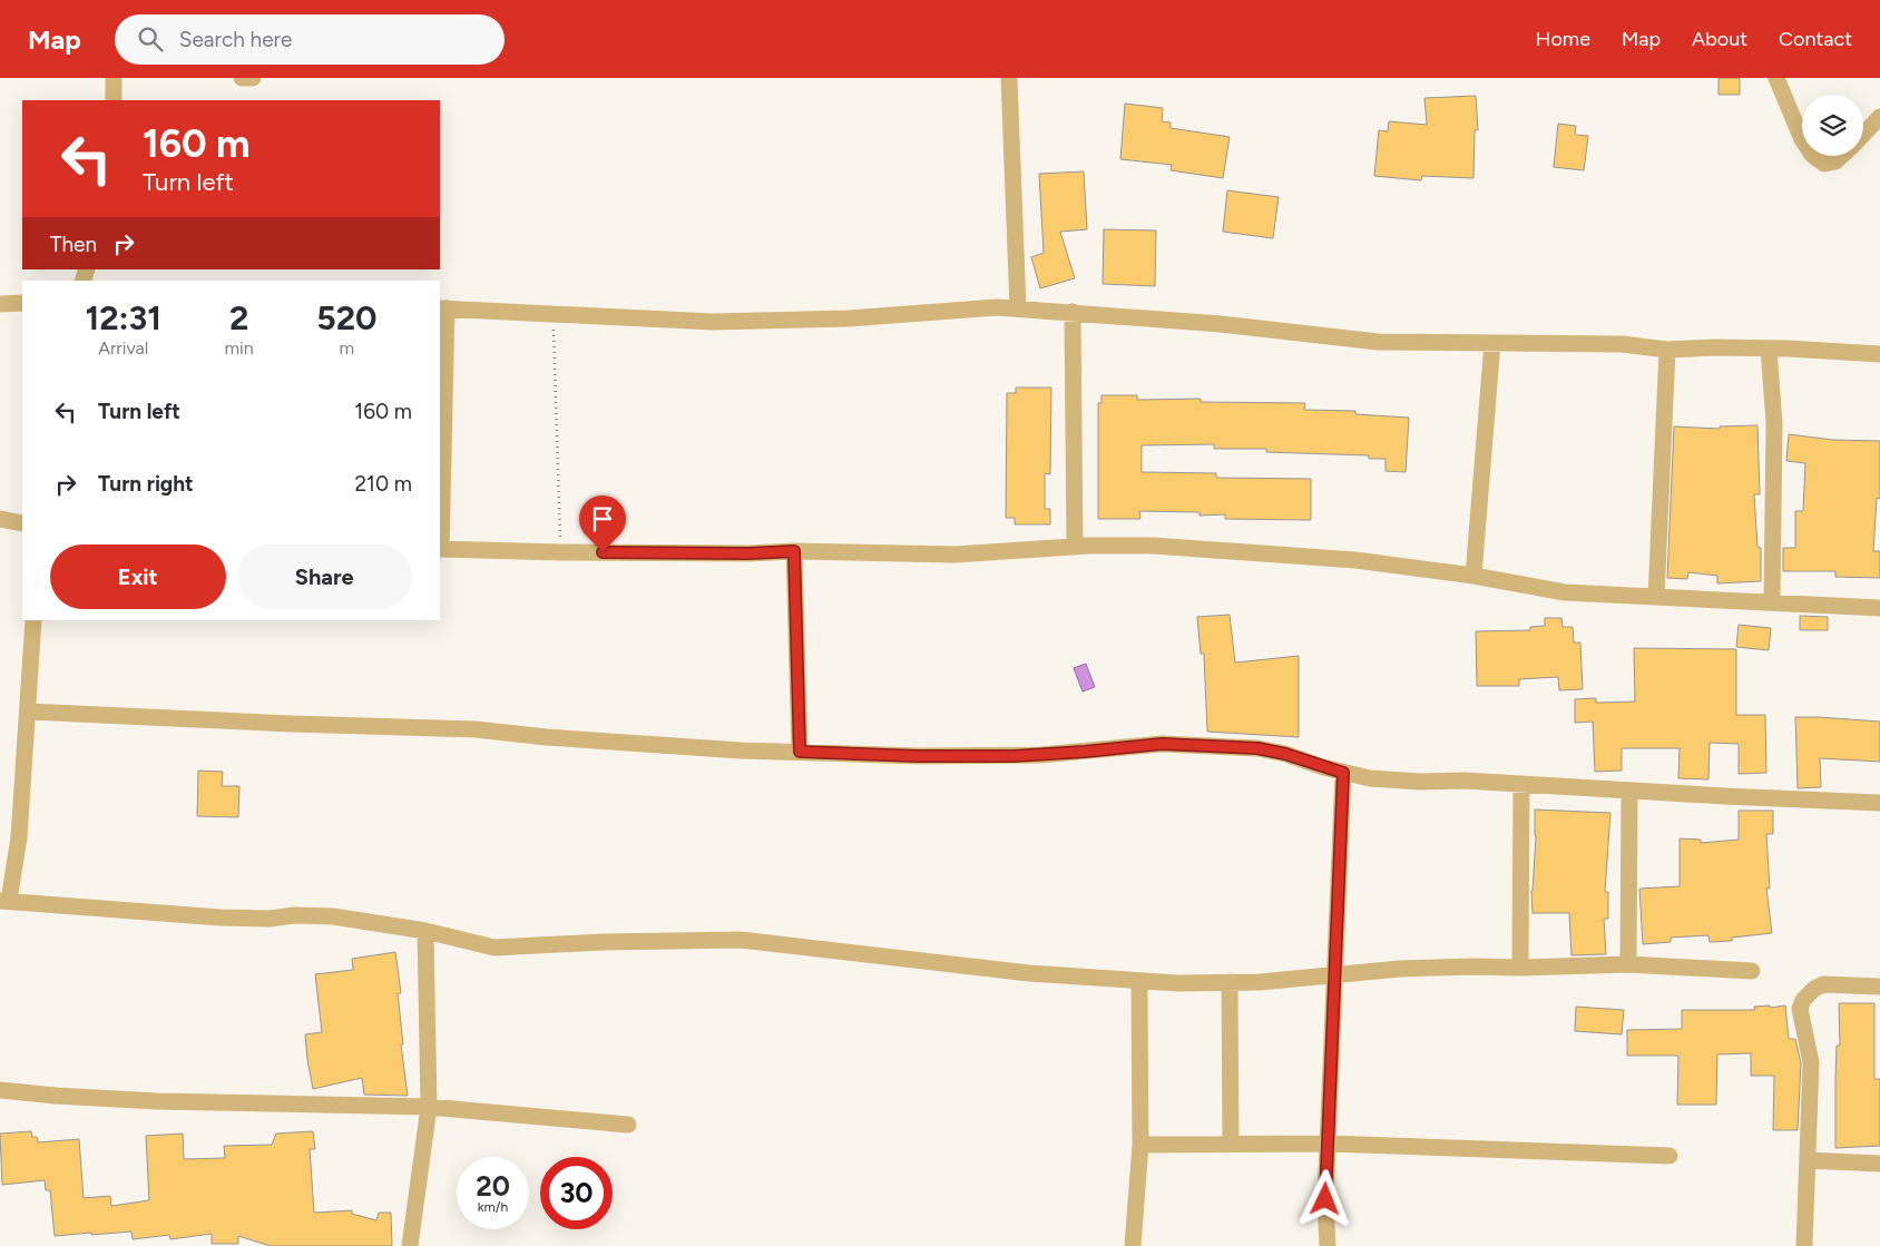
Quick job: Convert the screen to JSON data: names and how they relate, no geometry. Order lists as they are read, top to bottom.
{
  "page": {
    "header": "Map",
    "search": "Search here",
    "nav": [
      "Home",
      "Map",
      "About",
      "Contact"
    ],
    "turn": ["160 m", "Turn left"],
    "then": "Then",
    "eta": [
      "12:31",
      "Arrival",
      "2",
      "min",
      "520",
      "m"
    ],
    "list": [
      {
        "name": "Turn left",
        "value": "160 m"
      },
      {
        "name": "Turn right",
        "value": "210 m"
      }
    ],
    "buttons": ["Exit", "Share"],
    "speed": "20 km/h",
    "limit": "30"
  }
}
